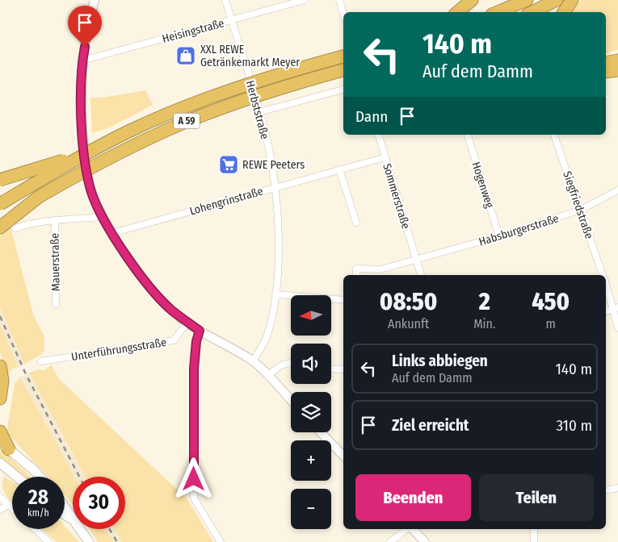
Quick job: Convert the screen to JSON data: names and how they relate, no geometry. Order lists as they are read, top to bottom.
{
  "streets": {
    "highway": ["A 59"],
    "street": [
      "Heisingstraße",
      "Herbststraße",
      "Hogenweg",
      "Sommerstraße",
      "Lohengrinstraße",
      "Siegfriedstraße",
      "Habsburgerstraße",
      "Mauerstraße",
      "Unterführungsstraße"
    ]
  },
  "crossings": [
    ["Heisingstraße", "Herbststraße"],
    ["Herbststraße", "Lohengrinstraße"],
    ["Hogenweg", "Habsburgerstraße"],
    ["Sommerstraße", "Lohengrinstraße"],
    ["Sommerstraße", "Habsburgerstraße"],
    ["Siegfriedstraße", "Habsburgerstraße"]
  ],
  "places": {
    "shop": ["XXL REWE Getränkemarkt Meyer"],
    "supermarket": ["REWE Peeters"]
  },
  "north": "left",
  "page": {
    "turn": ["140 m", "Auf dem Damm"],
    "then": "Dann",
    "eta": [
      "08:50",
      "Ankunft",
      "2",
      "Min.",
      "450",
      "m"
    ],
    "map_buttons": ["+", "−"],
    "list": [
      {
        "name": "Links abbiegen",
        "note": "Auf dem Damm",
        "value": "140 m"
      },
      {
        "name": "Ziel erreicht",
        "value": "310 m"
      }
    ],
    "buttons": ["Beenden", "Teilen"],
    "speed": "28 km/h",
    "limit": "30"
  }
}
